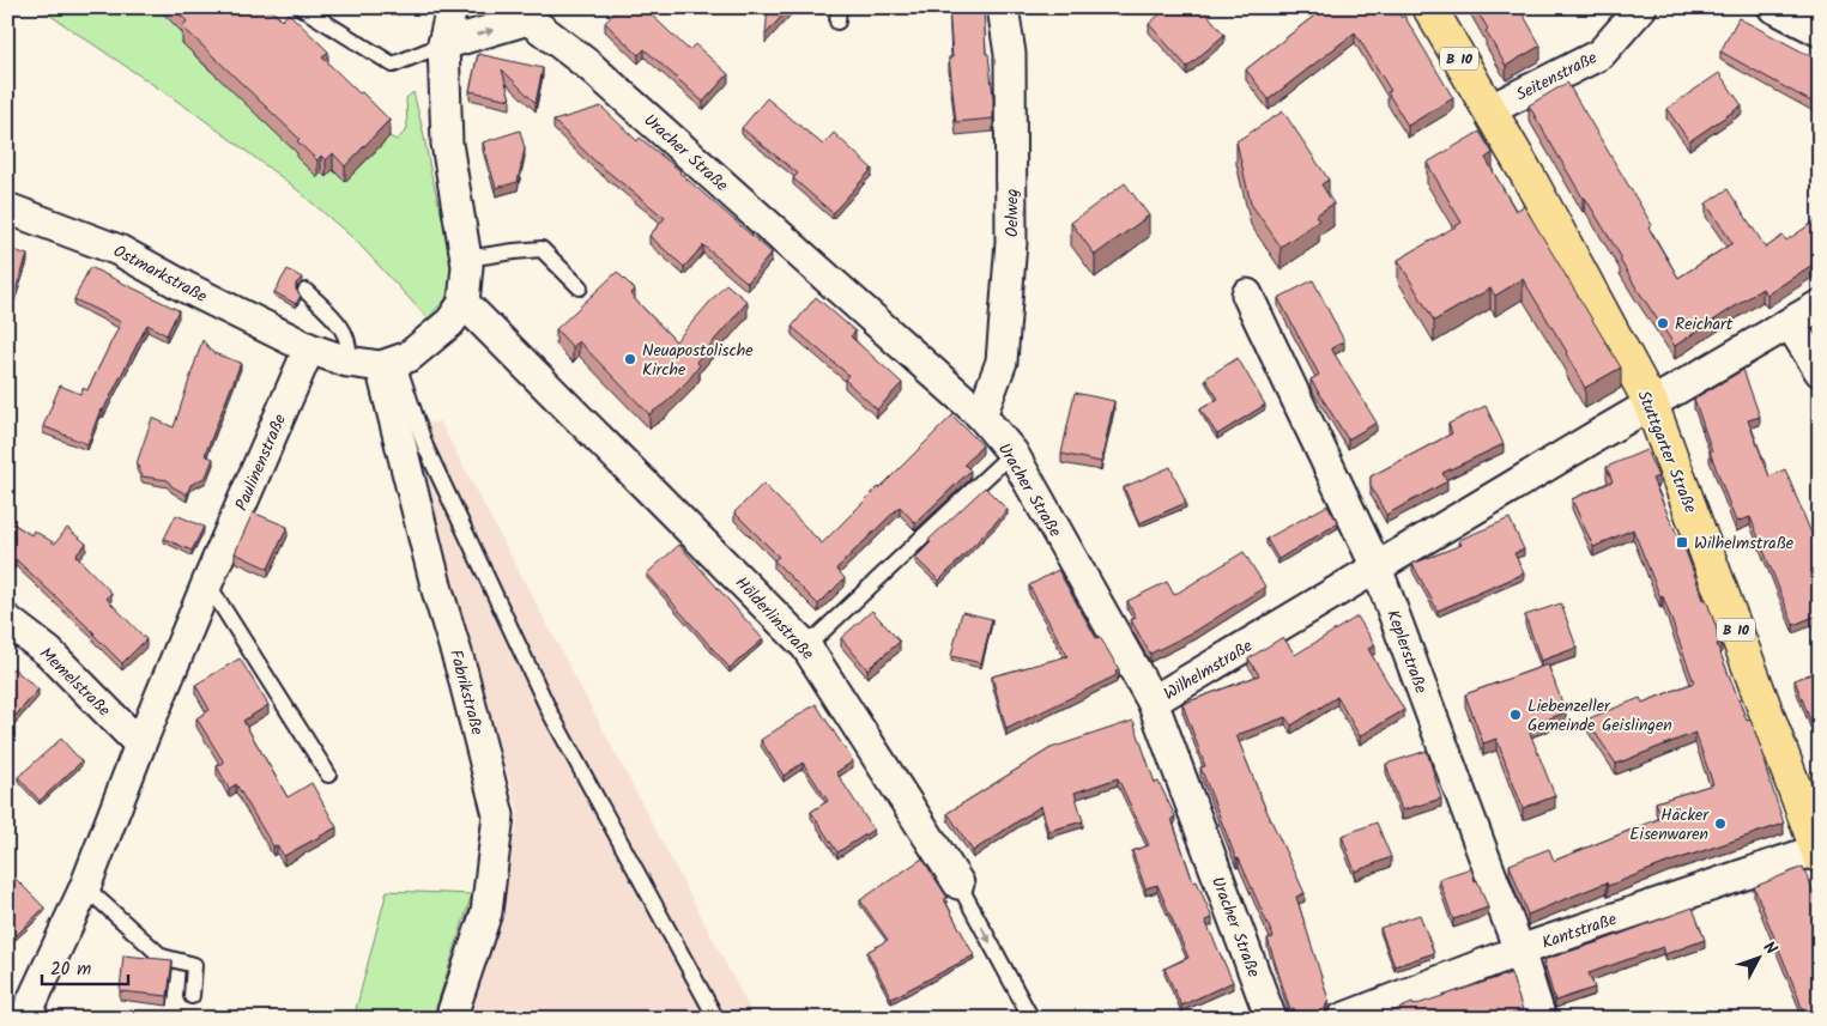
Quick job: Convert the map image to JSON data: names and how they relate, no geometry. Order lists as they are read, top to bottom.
{
  "streets": {
    "main road": ["B 10", "Stuttgarter Straße"],
    "street": [
      "Seitenstraße",
      "Uracher Straße",
      "Oelweg",
      "Ostmarkstraße",
      "Paulinenstraße",
      "Hölderlinstraße",
      "Keplerstraße",
      "Wilhelmstraße",
      "Memelstraße",
      "Fabrikstraße",
      "Kantstraße"
    ]
  },
  "crossings": [
    ["Seitenstraße", "Stuttgarter Straße"],
    ["Uracher Straße", "Oelweg"],
    ["Uracher Straße", "Wilhelmstraße"],
    ["Ostmarkstraße", "Paulinenstraße"],
    ["Stuttgarter Straße", "Wilhelmstraße"],
    ["Stuttgarter Straße", "Kantstraße"],
    ["Paulinenstraße", "Memelstraße"],
    ["Keplerstraße", "Wilhelmstraße"],
    ["Keplerstraße", "Kantstraße"]
  ],
  "places": {
    "other": [
      "Reichart",
      "Neuapostolische Kirche",
      "Liebenzeller Gemeinde Geislingen",
      "Häcker Eisenwaren"
    ],
    "transit": ["Wilhelmstraße"]
  },
  "scale_bar": "20 m",
  "north": "top right"
}
